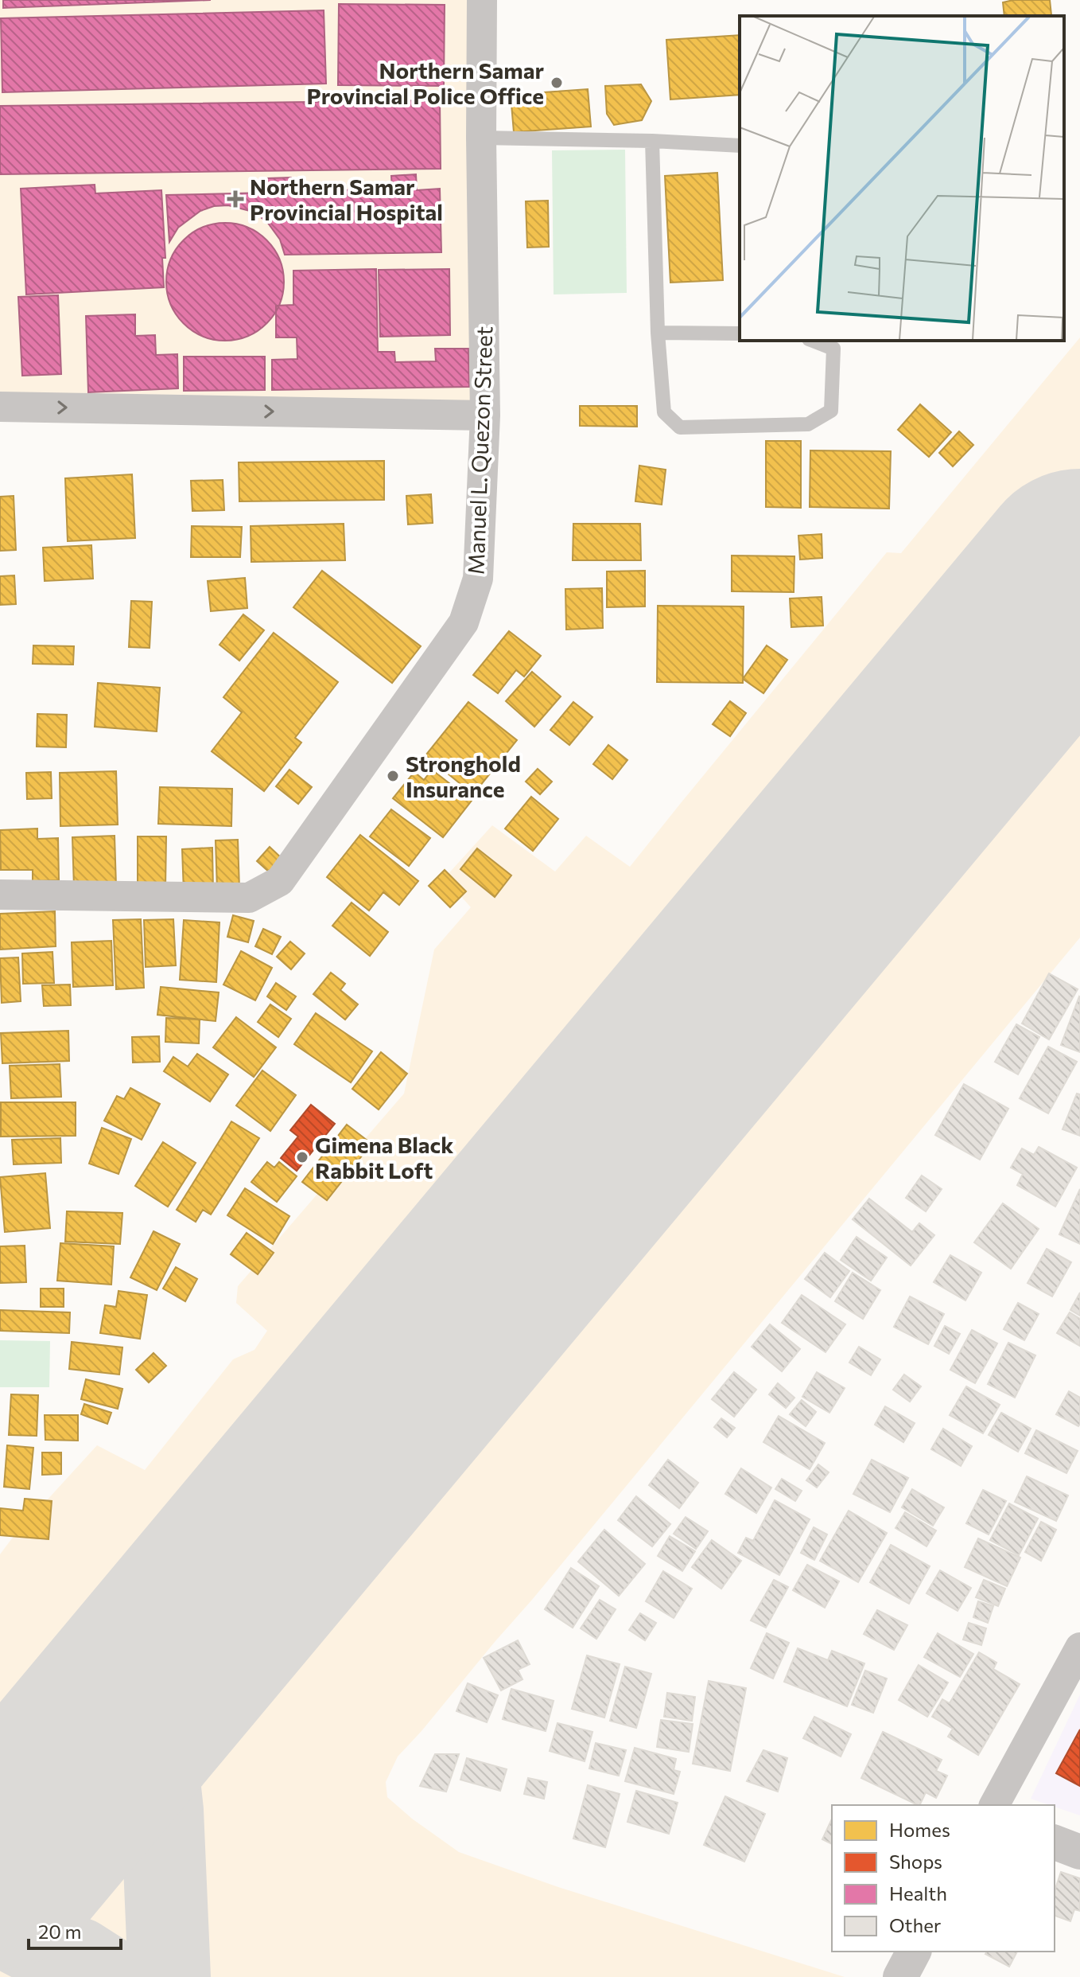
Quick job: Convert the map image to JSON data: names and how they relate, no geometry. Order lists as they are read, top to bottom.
{
  "streets": {
    "street": ["Manuel L. Quezon Street"]
  },
  "places": {
    "other": ["Northern Samar Provincial Police Office", "Stronghold Insurance", "Gimena Black Rabbit Loft"],
    "health": ["Northern Samar Provincial Hospital"]
  },
  "legend": [
    "Homes",
    "Shops",
    "Health",
    "Other"
  ],
  "scale_bar": "20 m"
}
